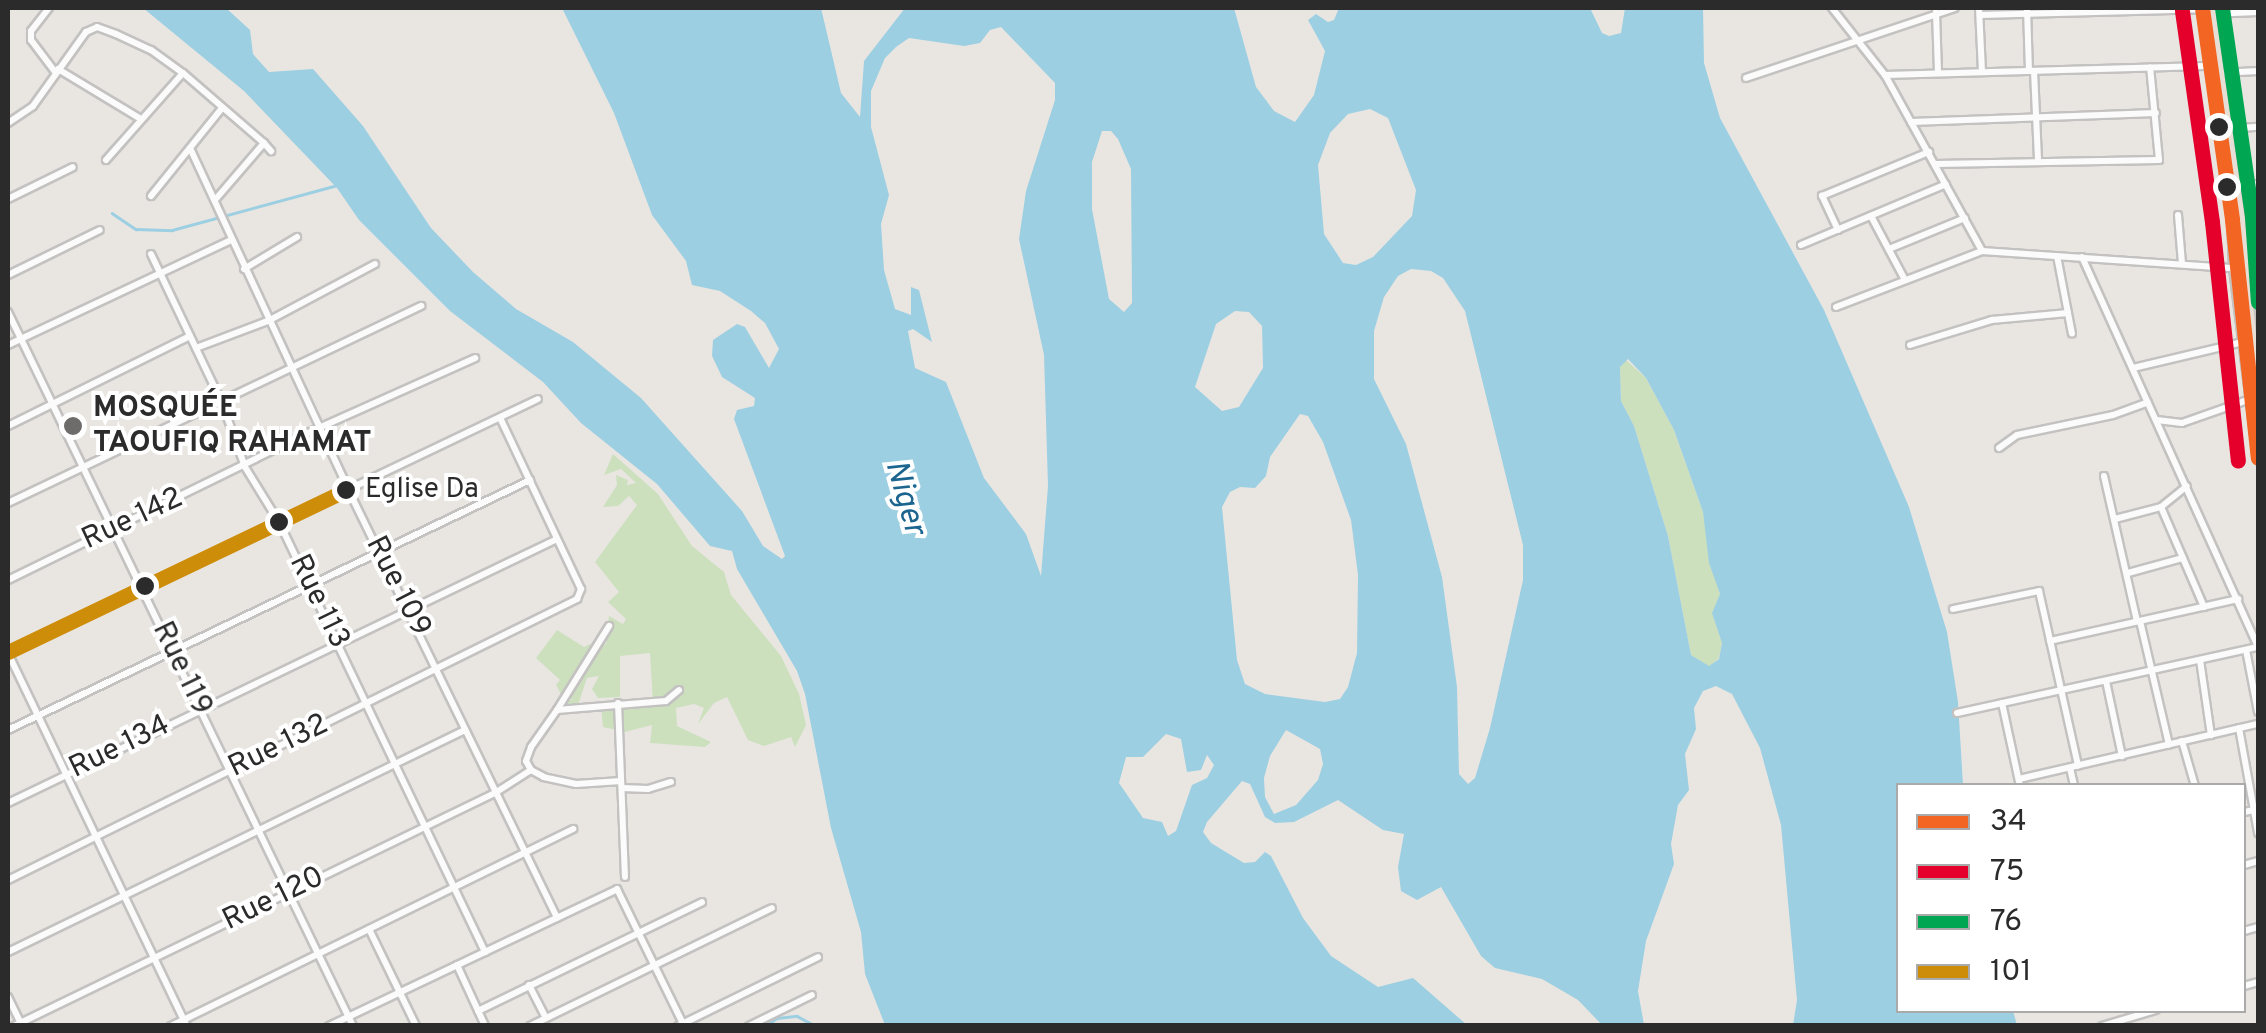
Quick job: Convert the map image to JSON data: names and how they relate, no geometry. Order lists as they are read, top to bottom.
{
  "streets": {
    "street": [
      "Rue 142",
      "Rue 109",
      "Rue 113",
      "Rue 119",
      "Rue 132",
      "Rue 134",
      "Rue 120"
    ]
  },
  "crossings": [
    ["Rue 142", "Rue 109"],
    ["Rue 142", "Rue 113"],
    ["Rue 142", "Rue 119"],
    ["Rue 109", "Rue 132"],
    ["Rue 109", "Rue 134"],
    ["Rue 109", "Rue 120"],
    ["Rue 113", "Rue 132"],
    ["Rue 113", "Rue 134"],
    ["Rue 113", "Rue 120"],
    ["Rue 119", "Rue 132"],
    ["Rue 119", "Rue 134"],
    ["Rue 119", "Rue 120"],
    ["Rue 132", "Rue 134"]
  ],
  "water": ["Niger"],
  "places": ["MOSQUÉE TAOUFIQ RAHAMAT", "Eglise Da"],
  "lines": [
    "transit line 34",
    "transit line 76",
    "transit line 75",
    "transit line 101"
  ],
  "legend": [
    "34",
    "75",
    "76",
    "101"
  ]
}
